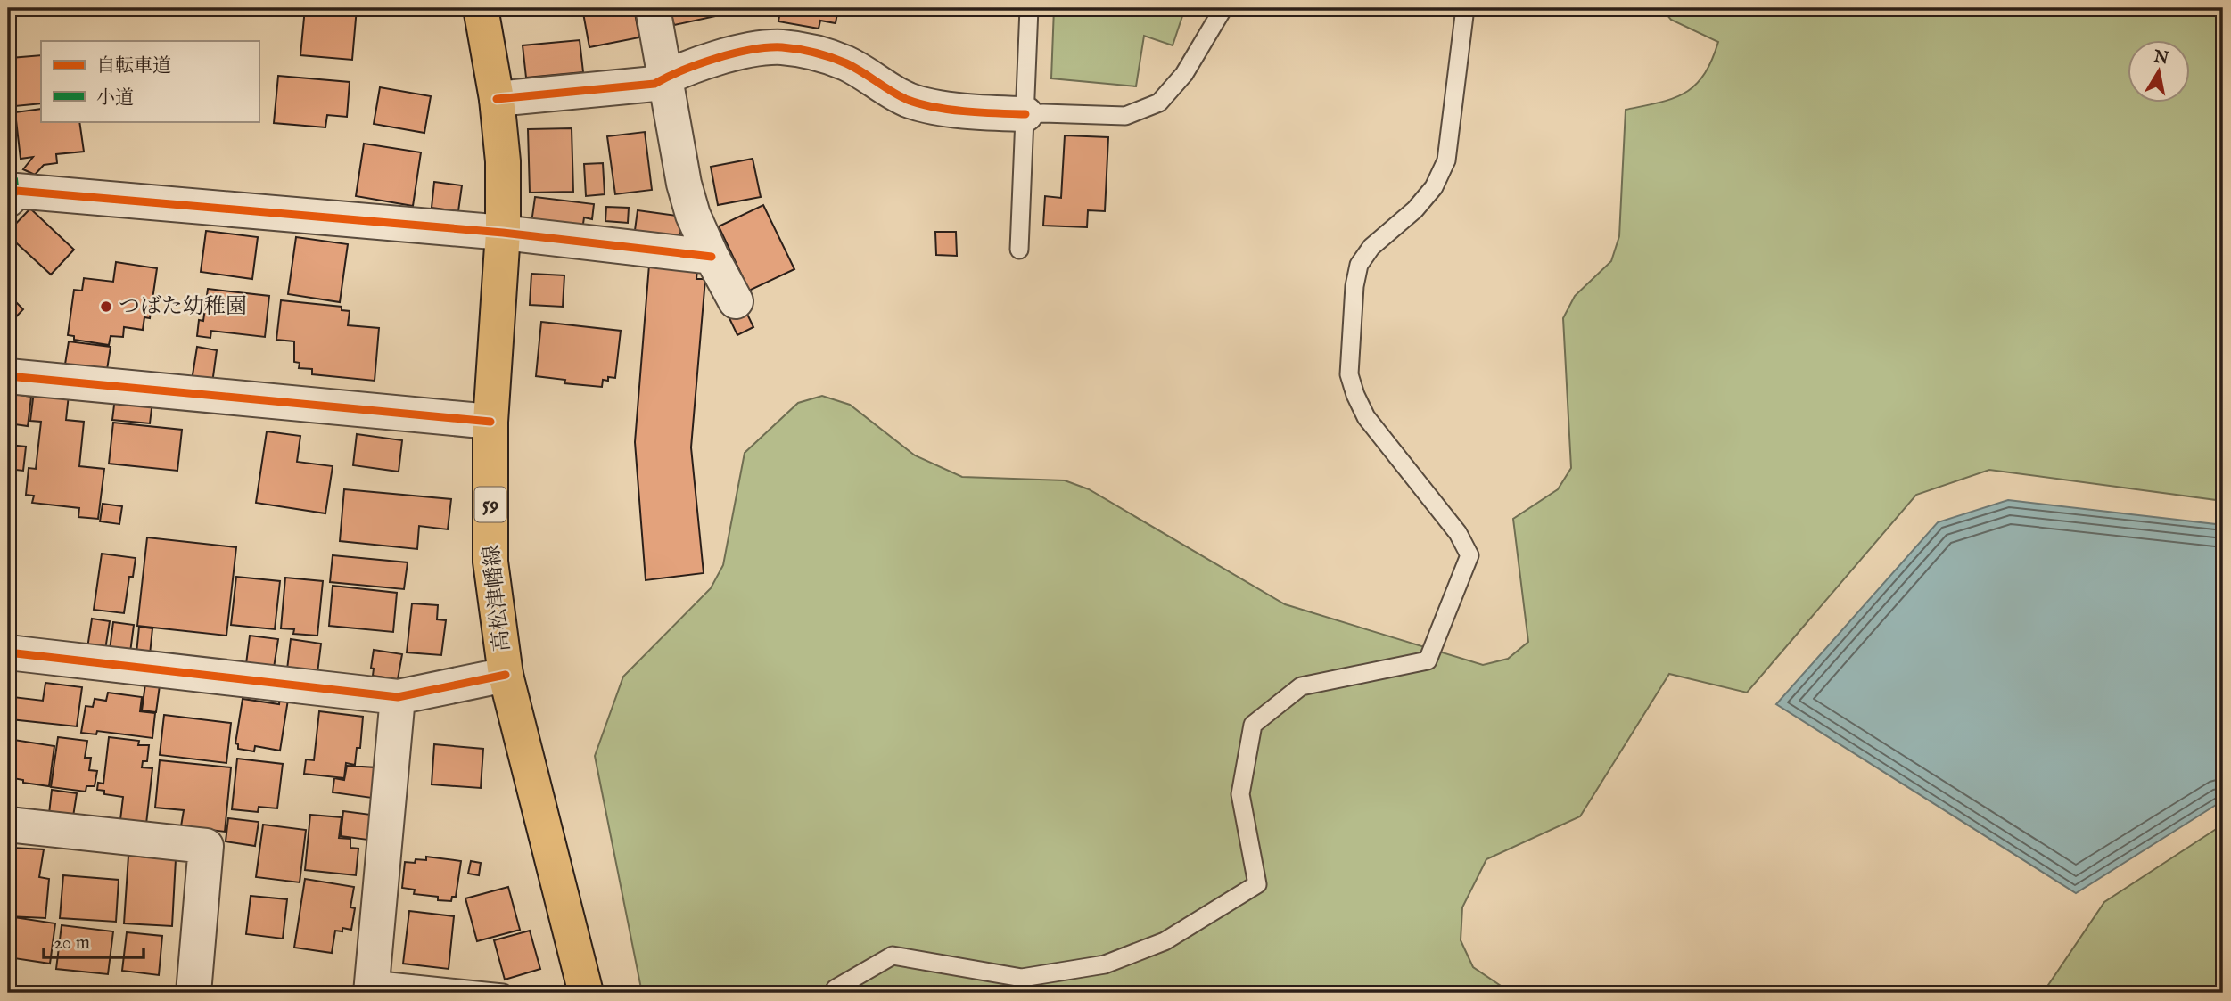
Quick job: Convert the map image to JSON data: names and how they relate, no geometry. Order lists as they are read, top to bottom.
{
  "streets": {
    "main road": ["59", "高松津幡線"]
  },
  "places": ["つばた幼稚園"],
  "legend": ["自転車道", "小道"],
  "scale_bar": "20 m",
  "north": "top"
}
